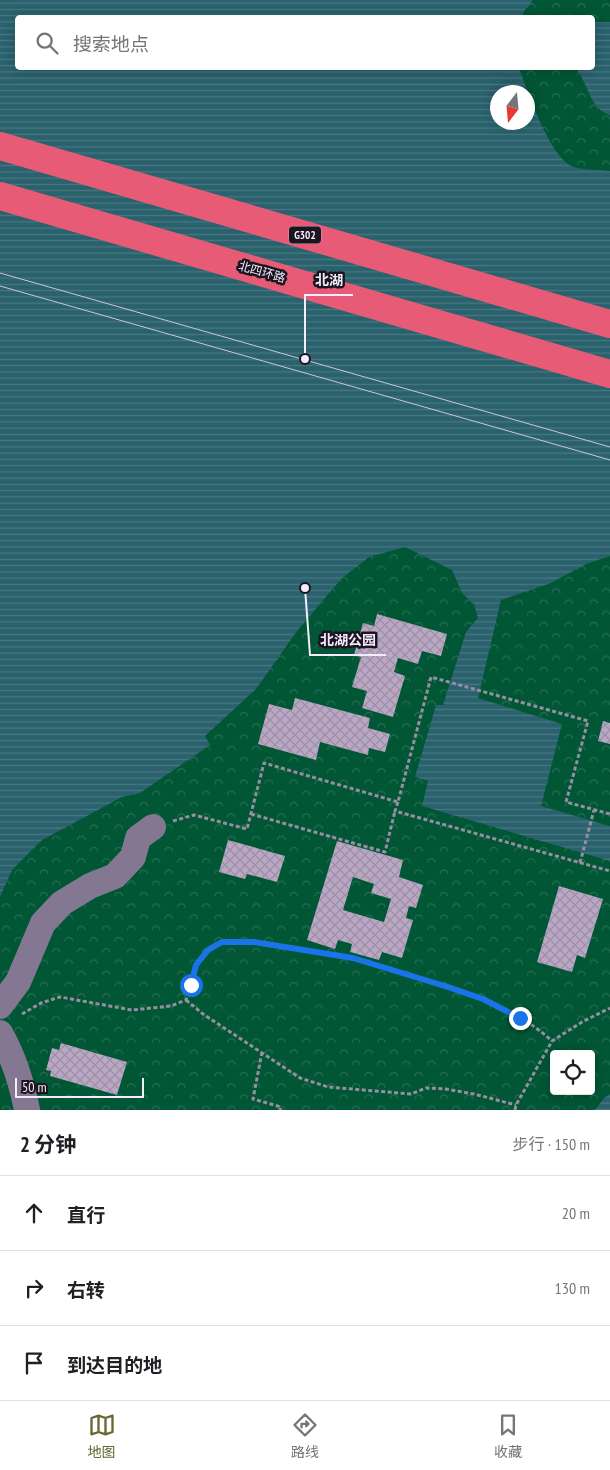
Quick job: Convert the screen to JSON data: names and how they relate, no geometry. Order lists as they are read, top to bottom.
{
  "streets": {
    "highway": ["G302", "北四环路"]
  },
  "places": ["北湖", "北湖公园"],
  "scale_bar": "50 m",
  "north": "bottom",
  "page": {
    "search": "搜索地点",
    "scale": "50 m",
    "heading": ["2 分钟", "步行 · 150 m"],
    "list": [
      ["直行", "20 m"],
      ["右转", "130 m"],
      "到达目的地"
    ],
    "nav": ["地图", "路线", "收藏"]
  }
}
